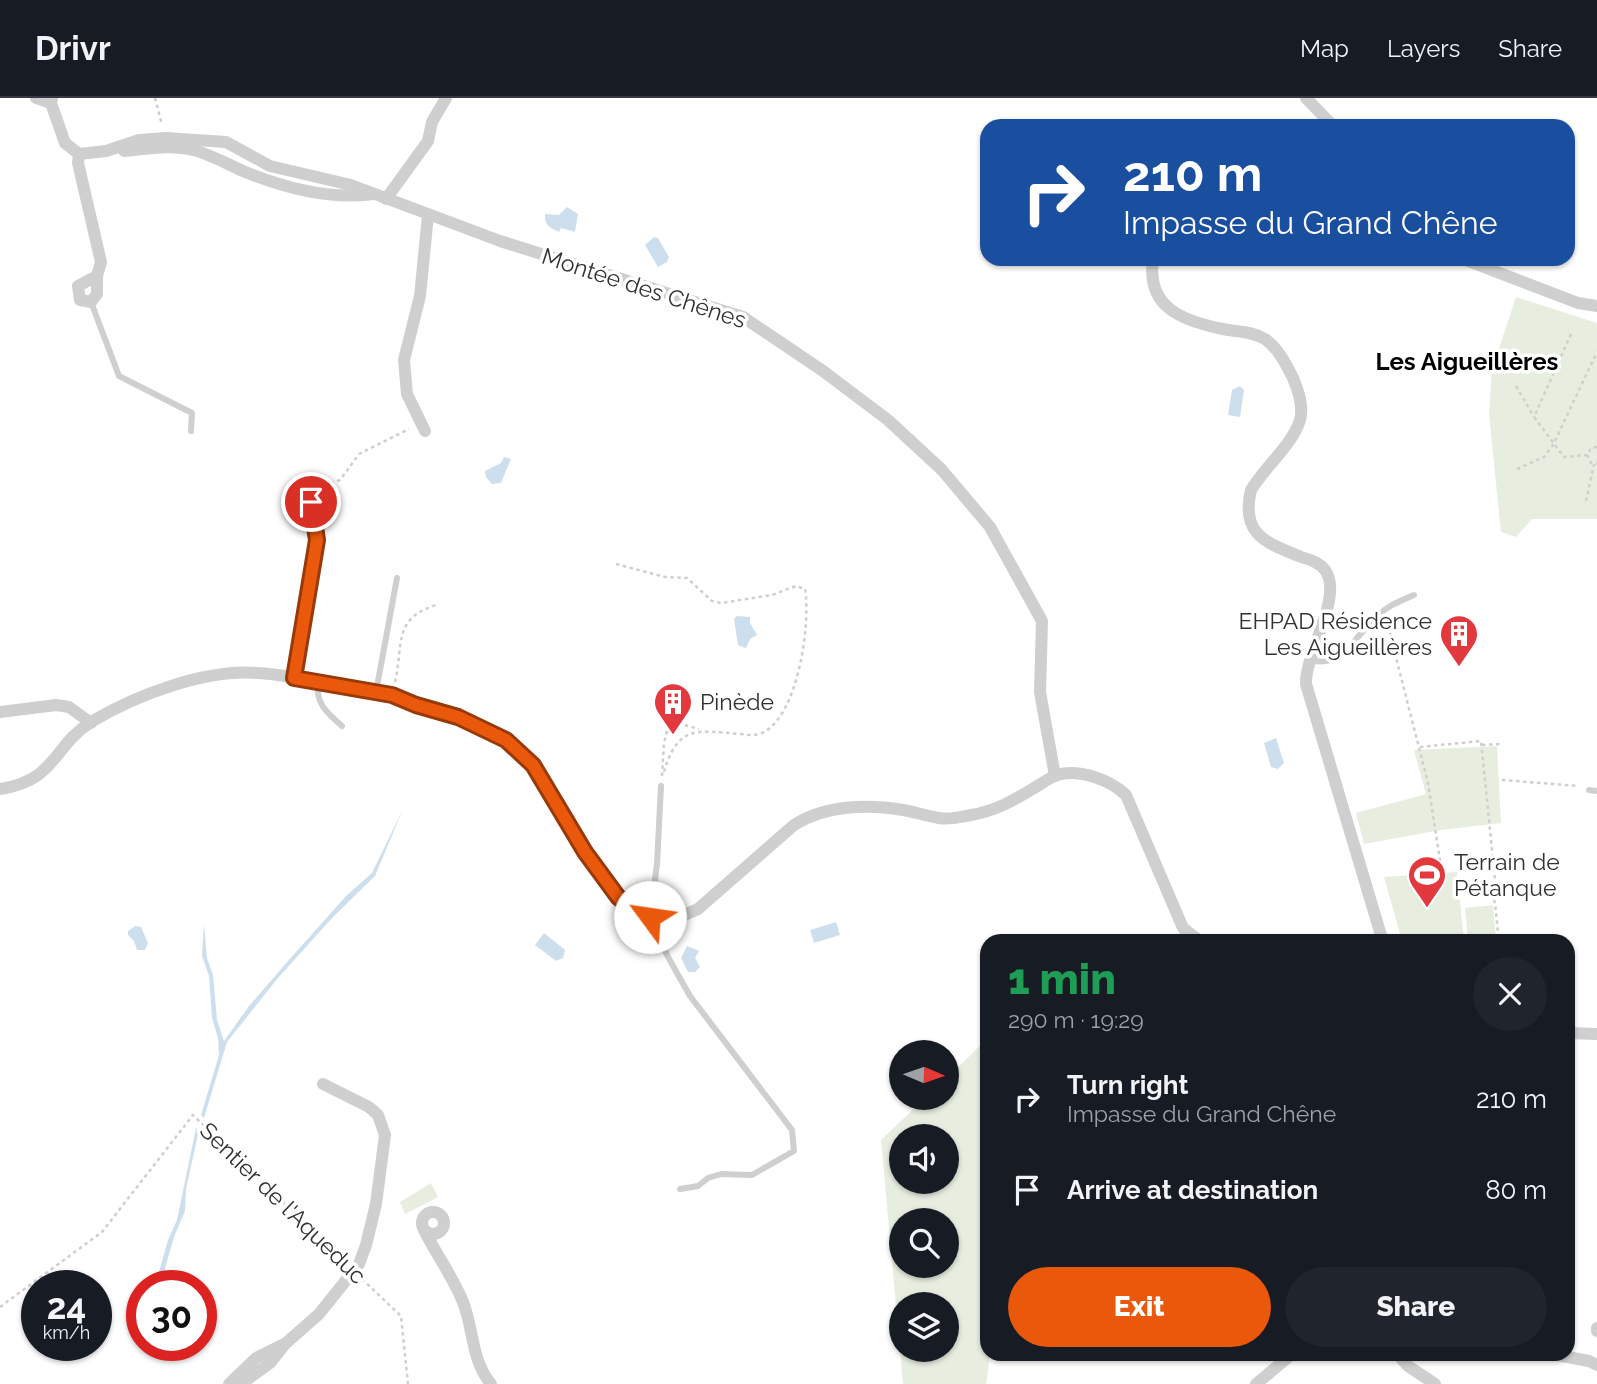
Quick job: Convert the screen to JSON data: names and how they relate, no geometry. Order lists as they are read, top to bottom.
{
  "streets": {
    "street": ["Montée des Chênes"],
    "path": ["Sentier de l'Aqueduc"]
  },
  "districts": ["Les Aigueillères"],
  "places": {
    "building": ["EHPAD Résidence Les Aigueillères", "Pinède"],
    "sports": ["Terrain de Pétanque"]
  },
  "north": "right",
  "page": {
    "header": "Drivr",
    "nav": ["Map", "Layers", "Share"],
    "turn": ["210 m", "Impasse du Grand Chêne"],
    "heading": ["1 min", "290 m · 19:29"],
    "list": [
      {
        "name": "Turn right",
        "note": "Impasse du Grand Chêne",
        "value": "210 m"
      },
      {
        "name": "Arrive at destination",
        "value": "80 m"
      }
    ],
    "buttons": ["Exit", "Share"],
    "speed": "24 km/h",
    "limit": "30"
  }
}
